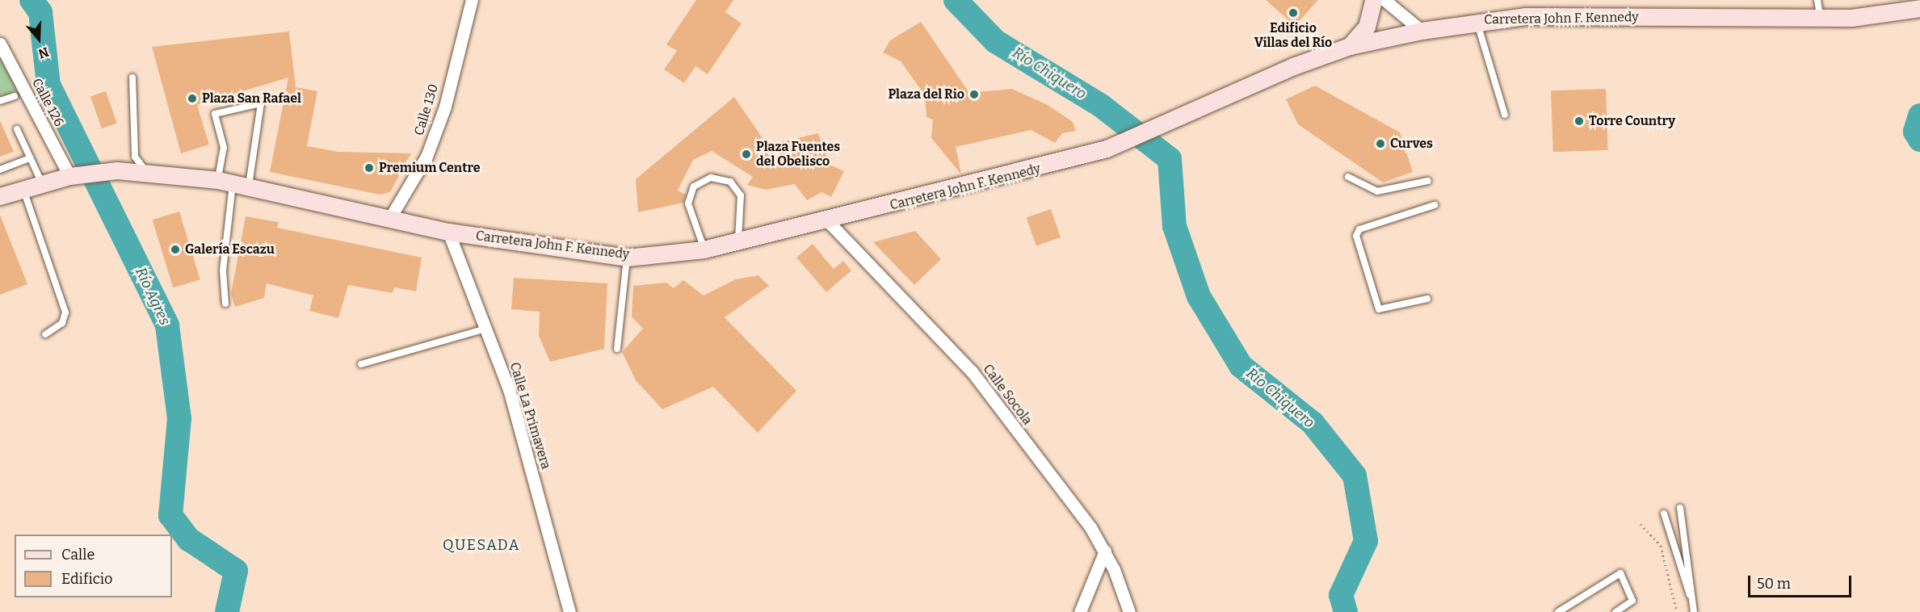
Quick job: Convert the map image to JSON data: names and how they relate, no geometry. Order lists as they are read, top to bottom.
{
  "streets": {
    "main road": ["Carretera John F. Kennedy"],
    "street": [
      "Calle 126",
      "Calle 130",
      "Calle Socola",
      "Calle La Primavera"
    ]
  },
  "crossings": [
    ["Carretera John F. Kennedy", "Calle 126"],
    ["Carretera John F. Kennedy", "Calle 130"],
    ["Carretera John F. Kennedy", "Calle Socola"],
    ["Carretera John F. Kennedy", "Calle La Primavera"]
  ],
  "districts": ["QUESADA"],
  "water": ["Río Chiquero", "Río Agres"],
  "places": [
    "Edificio Villas del Río",
    "Plaza del Rio",
    "Plaza San Rafael",
    "Torre Country",
    "Curves",
    "Plaza Fuentes del Obelisco",
    "Premium Centre",
    "Galería Escazu"
  ],
  "legend": ["Calle", "Edificio"],
  "scale_bar": "50 m",
  "north": "bottom"
}
